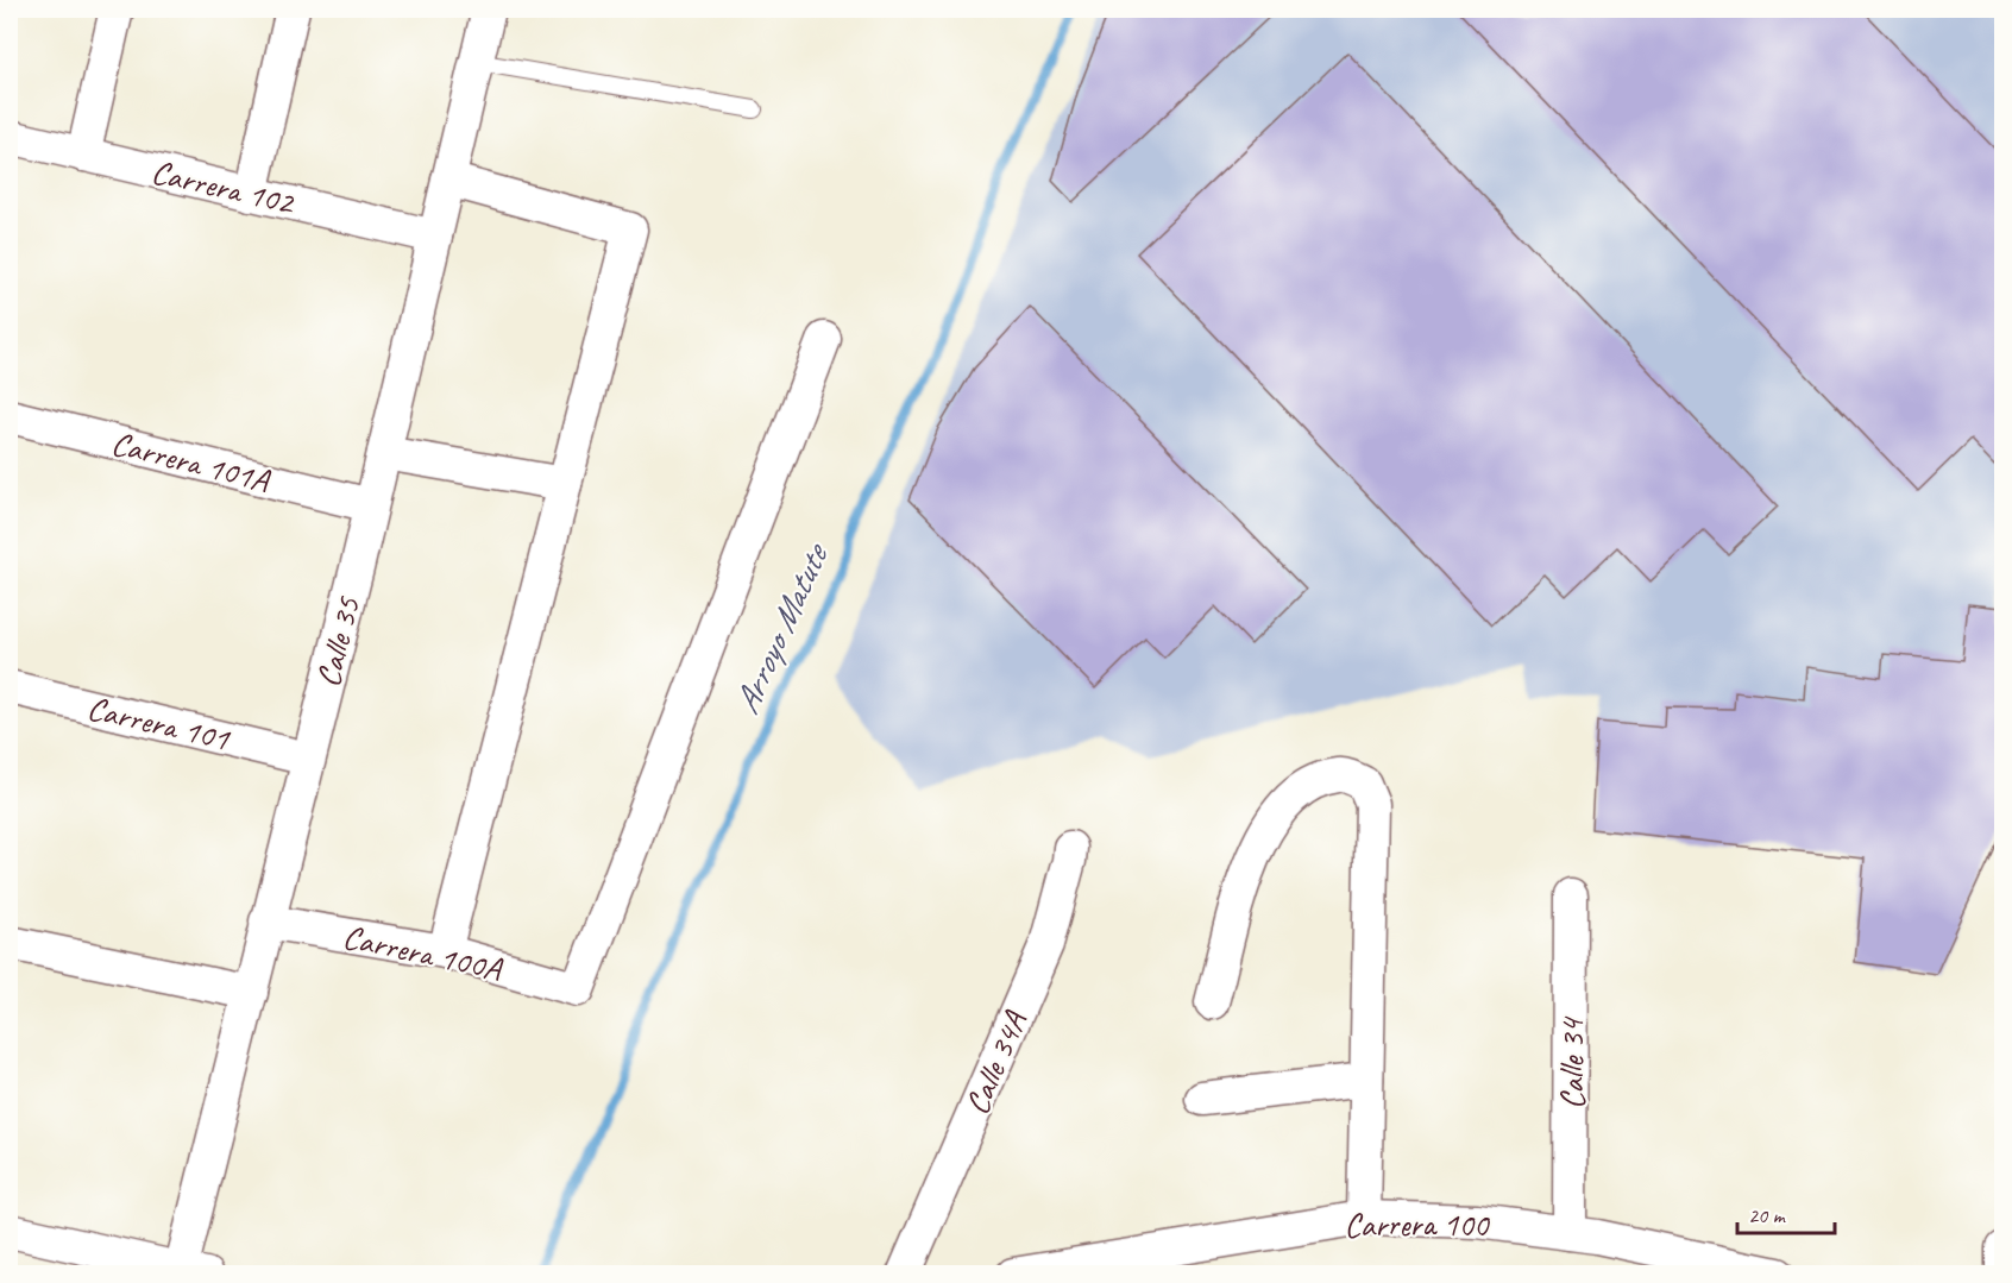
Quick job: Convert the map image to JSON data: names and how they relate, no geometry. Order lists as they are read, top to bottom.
{
  "streets": {
    "street": [
      "Carrera 102",
      "Carrera 101A",
      "Calle 35",
      "Carrera 101",
      "Carrera 100A",
      "Calle 34A",
      "Calle 34",
      "Carrera 100"
    ]
  },
  "crossings": [
    ["Carrera 102", "Calle 35"],
    ["Carrera 101A", "Calle 35"],
    ["Calle 35", "Carrera 101"],
    ["Calle 35", "Carrera 100A"],
    ["Calle 34", "Carrera 100"]
  ],
  "water": ["Arroyo Matute"],
  "scale_bar": "20 m"
}
